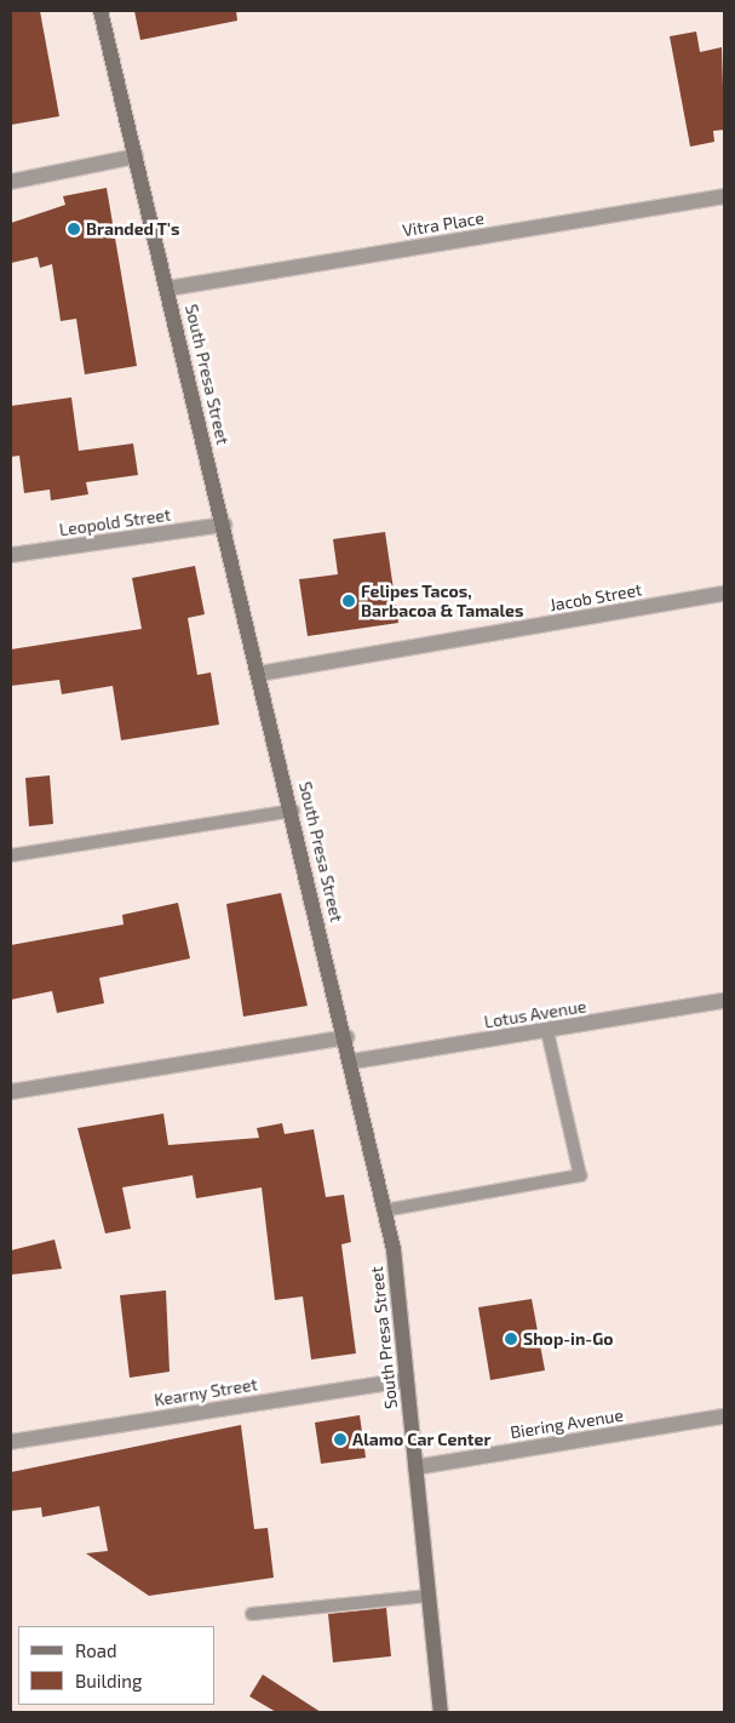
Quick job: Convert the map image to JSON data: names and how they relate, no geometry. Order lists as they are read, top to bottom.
{
  "streets": {
    "main road": ["South Presa Street"],
    "street": [
      "Vitra Place",
      "Leopold Street",
      "Jacob Street",
      "Lotus Avenue",
      "Kearny Street",
      "Biering Avenue"
    ]
  },
  "crossings": [
    ["Vitra Place", "South Presa Street"],
    ["South Presa Street", "Leopold Street"],
    ["South Presa Street", "Jacob Street"],
    ["South Presa Street", "Lotus Avenue"],
    ["South Presa Street", "Kearny Street"],
    ["South Presa Street", "Biering Avenue"]
  ],
  "places": [
    "Branded T's",
    "Felipes Tacos, Barbacoa & Tamales",
    "Shop-in-Go",
    "Alamo Car Center"
  ],
  "legend": ["Road", "Building"]
}
